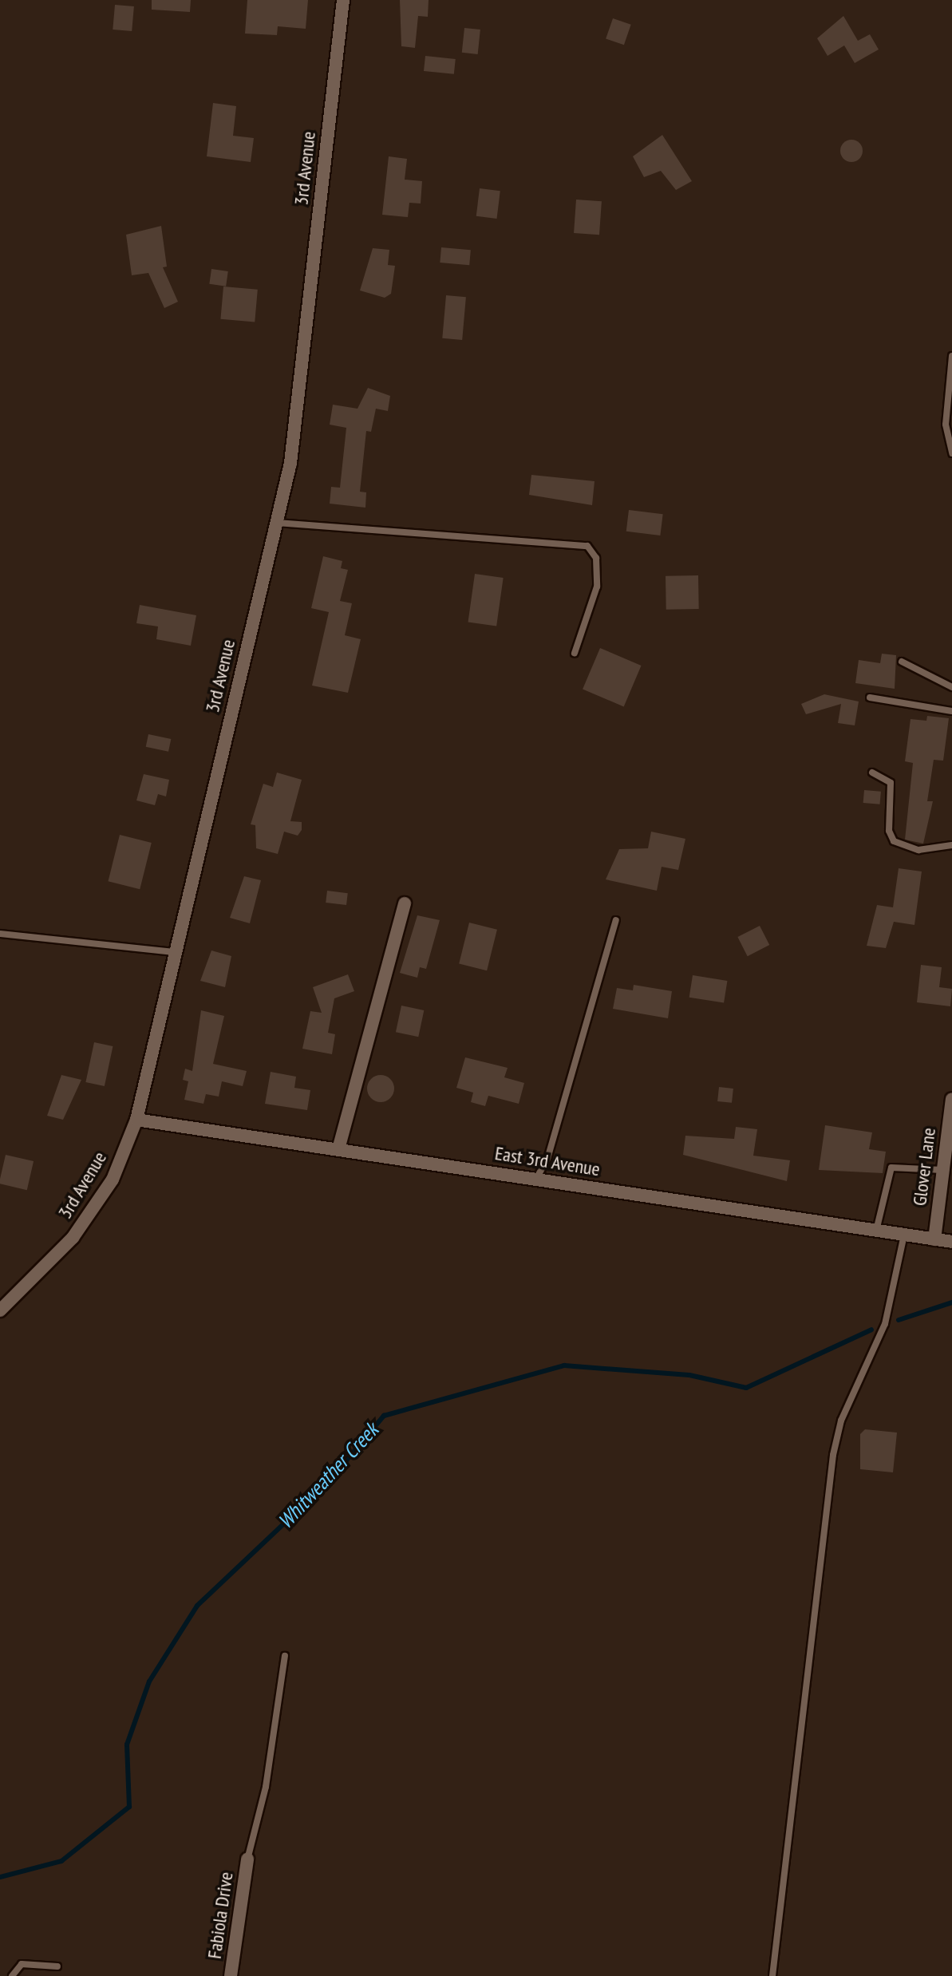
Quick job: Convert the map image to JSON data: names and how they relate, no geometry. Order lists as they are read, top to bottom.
{
  "streets": {
    "street": [
      "3rd Avenue",
      "East 3rd Avenue",
      "Glover Lane",
      "Fabiola Drive"
    ]
  },
  "crossings": [
    ["3rd Avenue", "East 3rd Avenue"],
    ["East 3rd Avenue", "Glover Lane"]
  ],
  "water": ["Whitweather Creek"]
}
